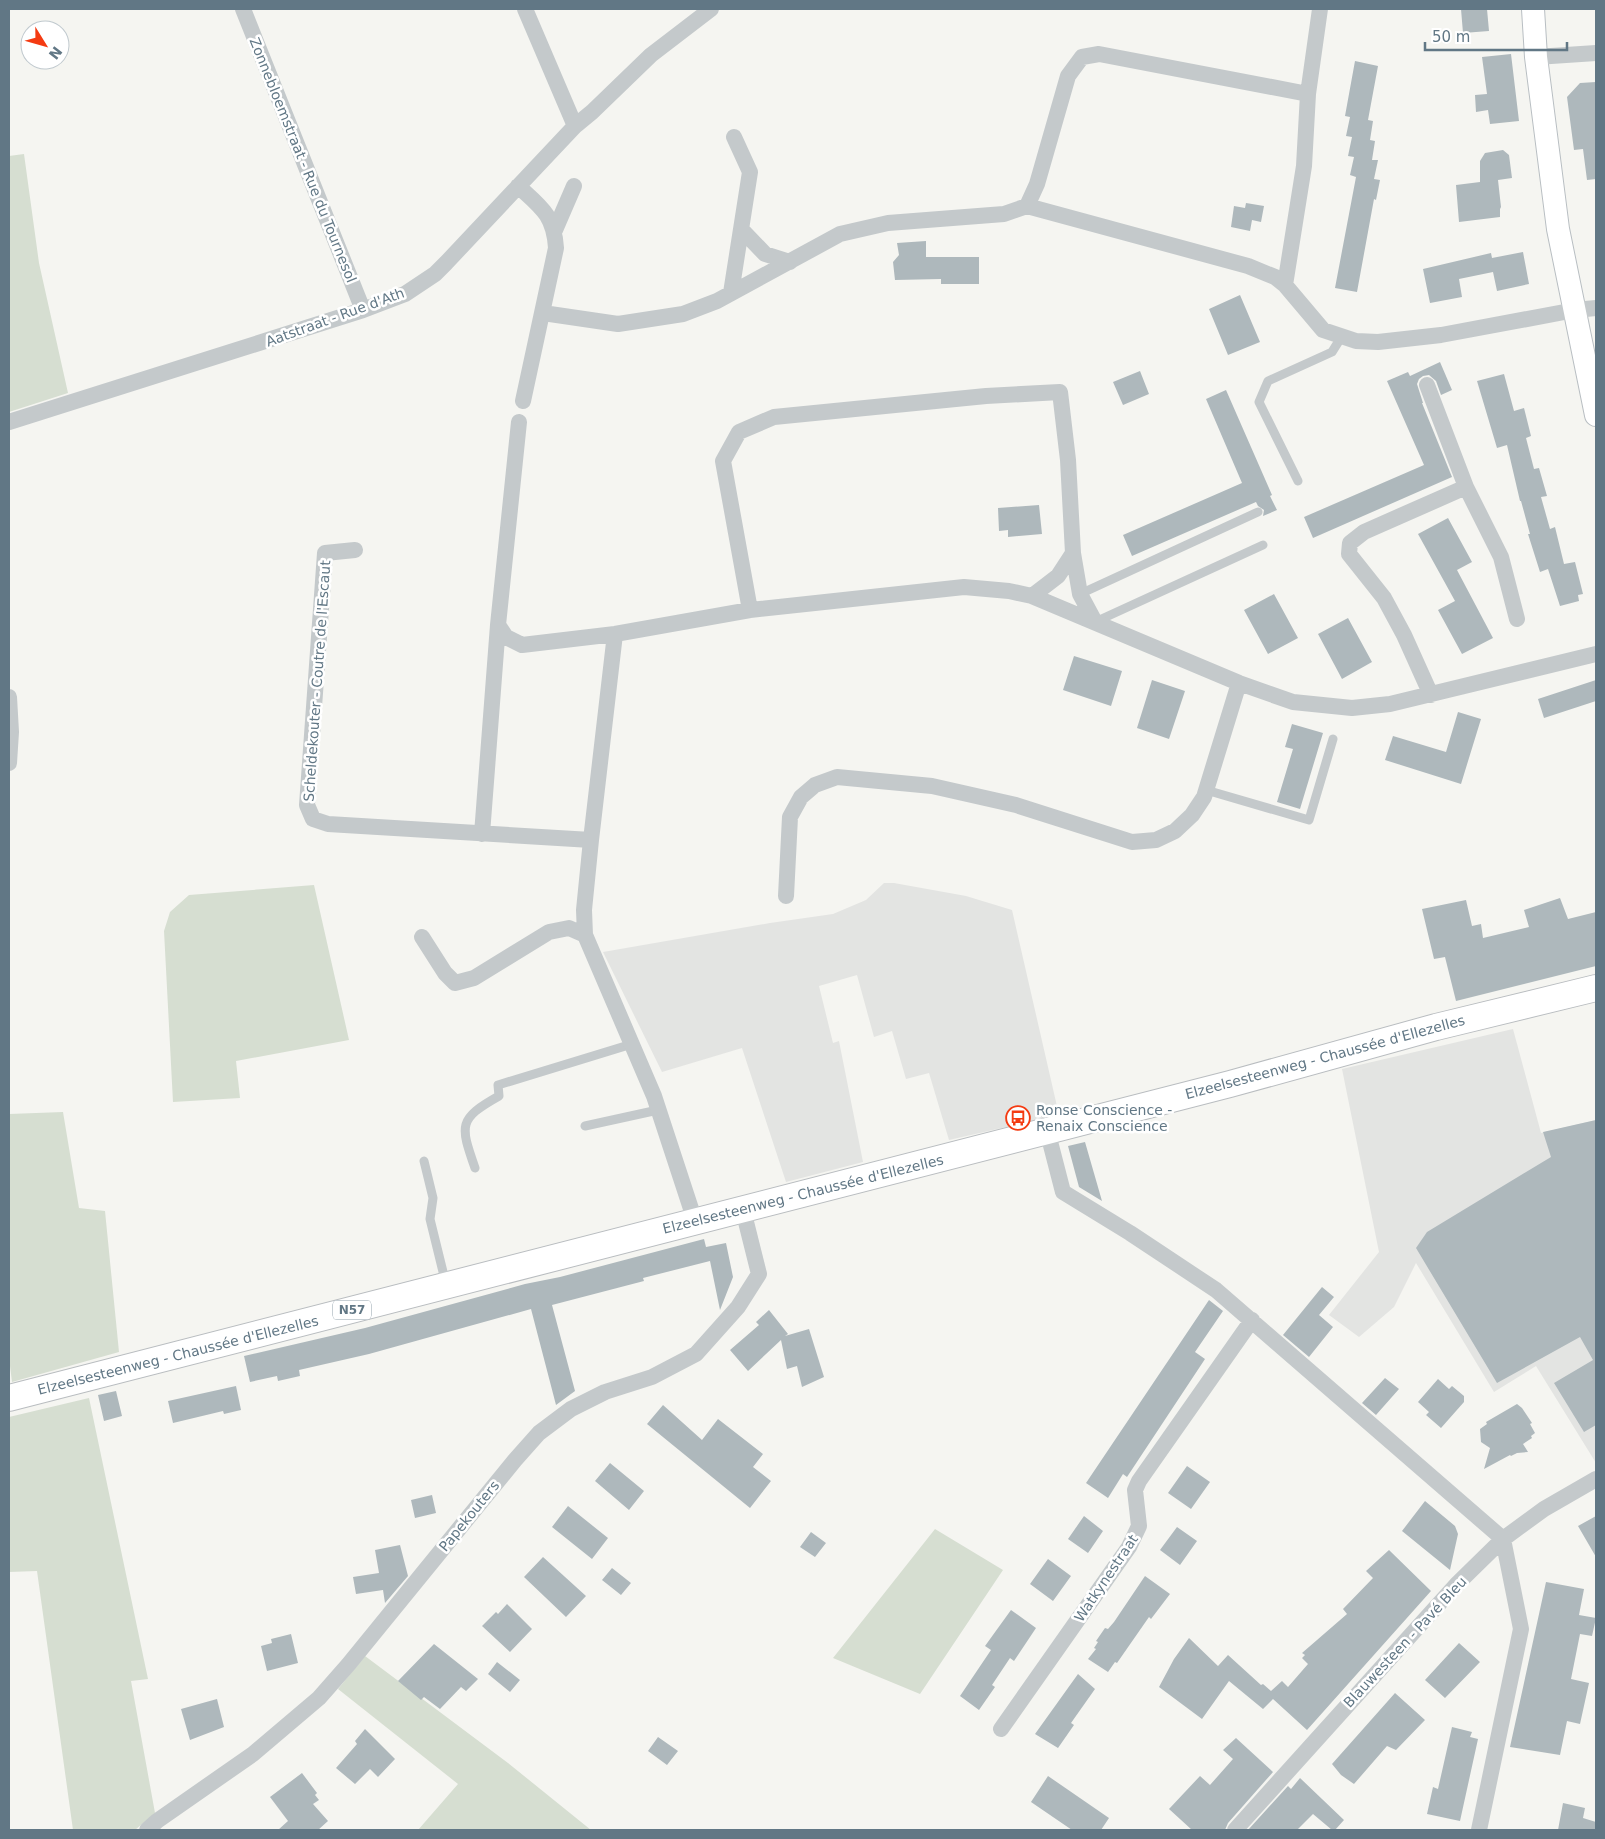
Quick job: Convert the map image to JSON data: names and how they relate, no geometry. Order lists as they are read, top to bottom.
{
  "streets": {
    "main road": ["Elzeelsesteenweg - Chaussée d'Ellezelles", "N57"],
    "street": [
      "Zonnebloemstraat - Rue du Tournesol",
      "Aatstraat - Rue d'Ath",
      "Scheldekouter - Coutre de l'Escaut",
      "Papekouters",
      "Watkynestraat",
      "Blauwesteen - Pavé Bleu"
    ]
  },
  "crossings": [
    ["Zonnebloemstraat - Rue du Tournesol", "Aatstraat - Rue d'Ath"],
    ["Elzeelsesteenweg - Chaussée d'Ellezelles", "Papekouters"]
  ],
  "places": {
    "bus stop": ["Ronse Conscience - Renaix Conscience"]
  },
  "scale_bar": "50 m",
  "north": "bottom right"
}
